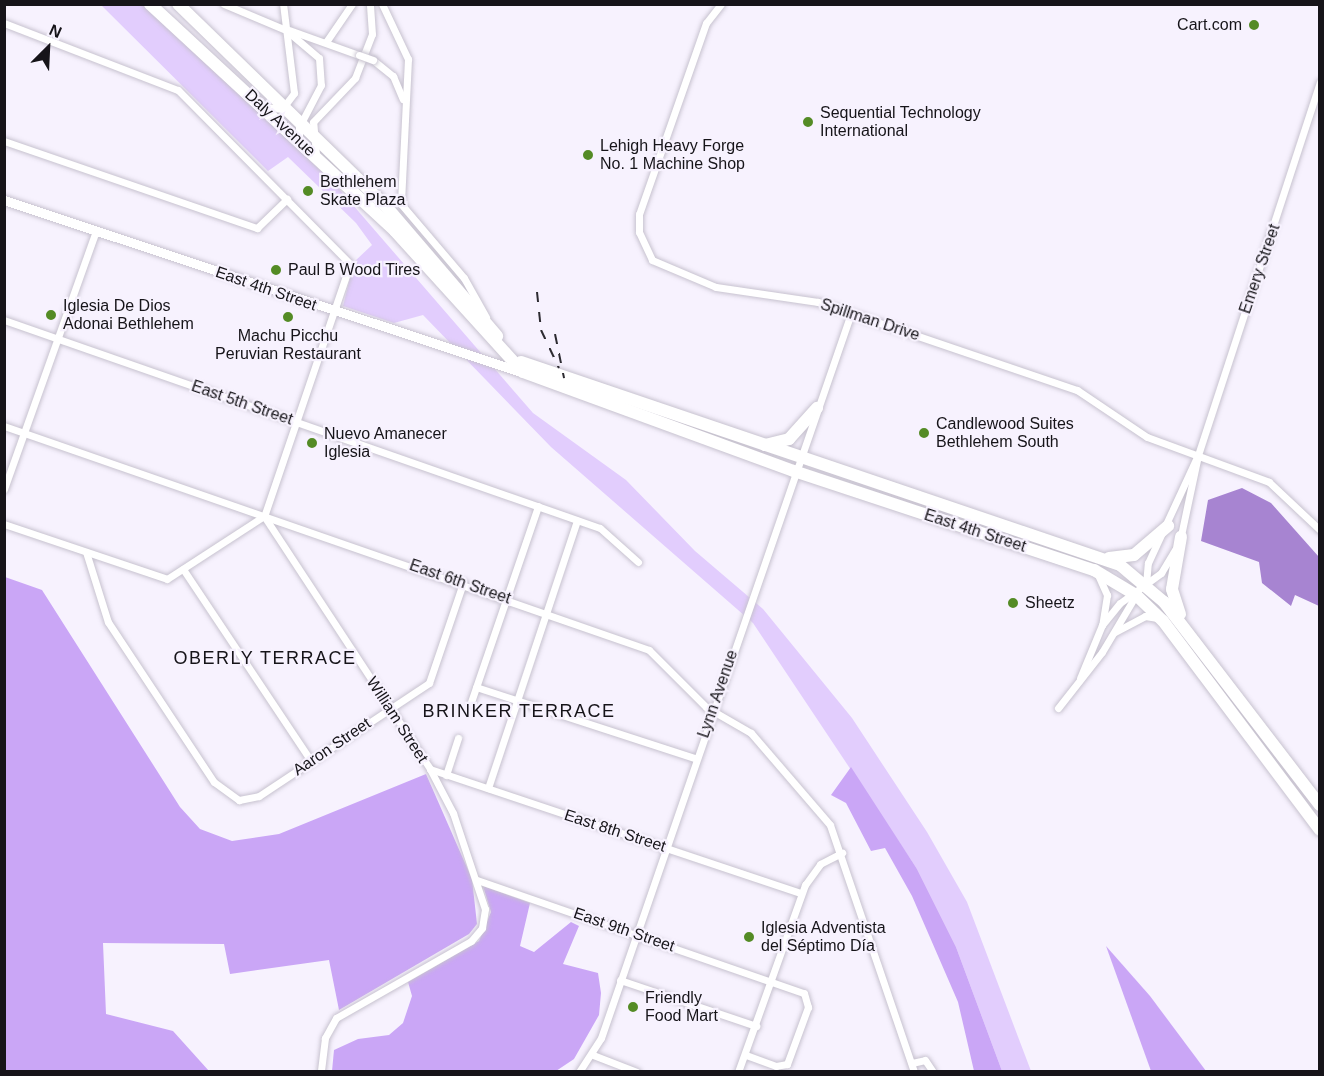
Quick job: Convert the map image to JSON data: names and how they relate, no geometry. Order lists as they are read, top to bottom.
{
  "streets": {
    "highway": ["Daly Avenue", "East 4th Street"],
    "street": [
      "Emery Street",
      "Spillman Drive",
      "East 5th Street",
      "East 6th Street",
      "Lynn Avenue",
      "William Street",
      "Aaron Street",
      "East 8th Street",
      "East 9th Street"
    ]
  },
  "crossings": [
    ["Daly Avenue", "East 4th Street"],
    ["Emery Street", "East 4th Street"],
    ["Emery Street", "Spillman Drive"],
    ["East 4th Street", "Lynn Avenue"],
    ["Spillman Drive", "Lynn Avenue"],
    ["East 6th Street", "Lynn Avenue"],
    ["East 6th Street", "William Street"],
    ["East 6th Street", "Aaron Street"],
    ["Lynn Avenue", "East 8th Street"],
    ["Lynn Avenue", "East 9th Street"],
    ["William Street", "Aaron Street"],
    ["William Street", "East 8th Street"],
    ["William Street", "East 9th Street"]
  ],
  "districts": ["OBERLY TERRACE", "BRINKER TERRACE"],
  "places": [
    "Cart.com",
    "Sequential Technology International",
    "Lehigh Heavy Forge No. 1 Machine Shop",
    "Bethlehem Skate Plaza",
    "Paul B Wood Tires",
    "Iglesia De Dios Adonai Bethlehem",
    "Machu Picchu Peruvian Restaurant",
    "Candlewood Suites Bethlehem South",
    "Nuevo Amanecer Iglesia",
    "Sheetz",
    "Iglesia Adventista del Séptimo Día",
    "Friendly Food Mart"
  ],
  "north": "top right"
}
